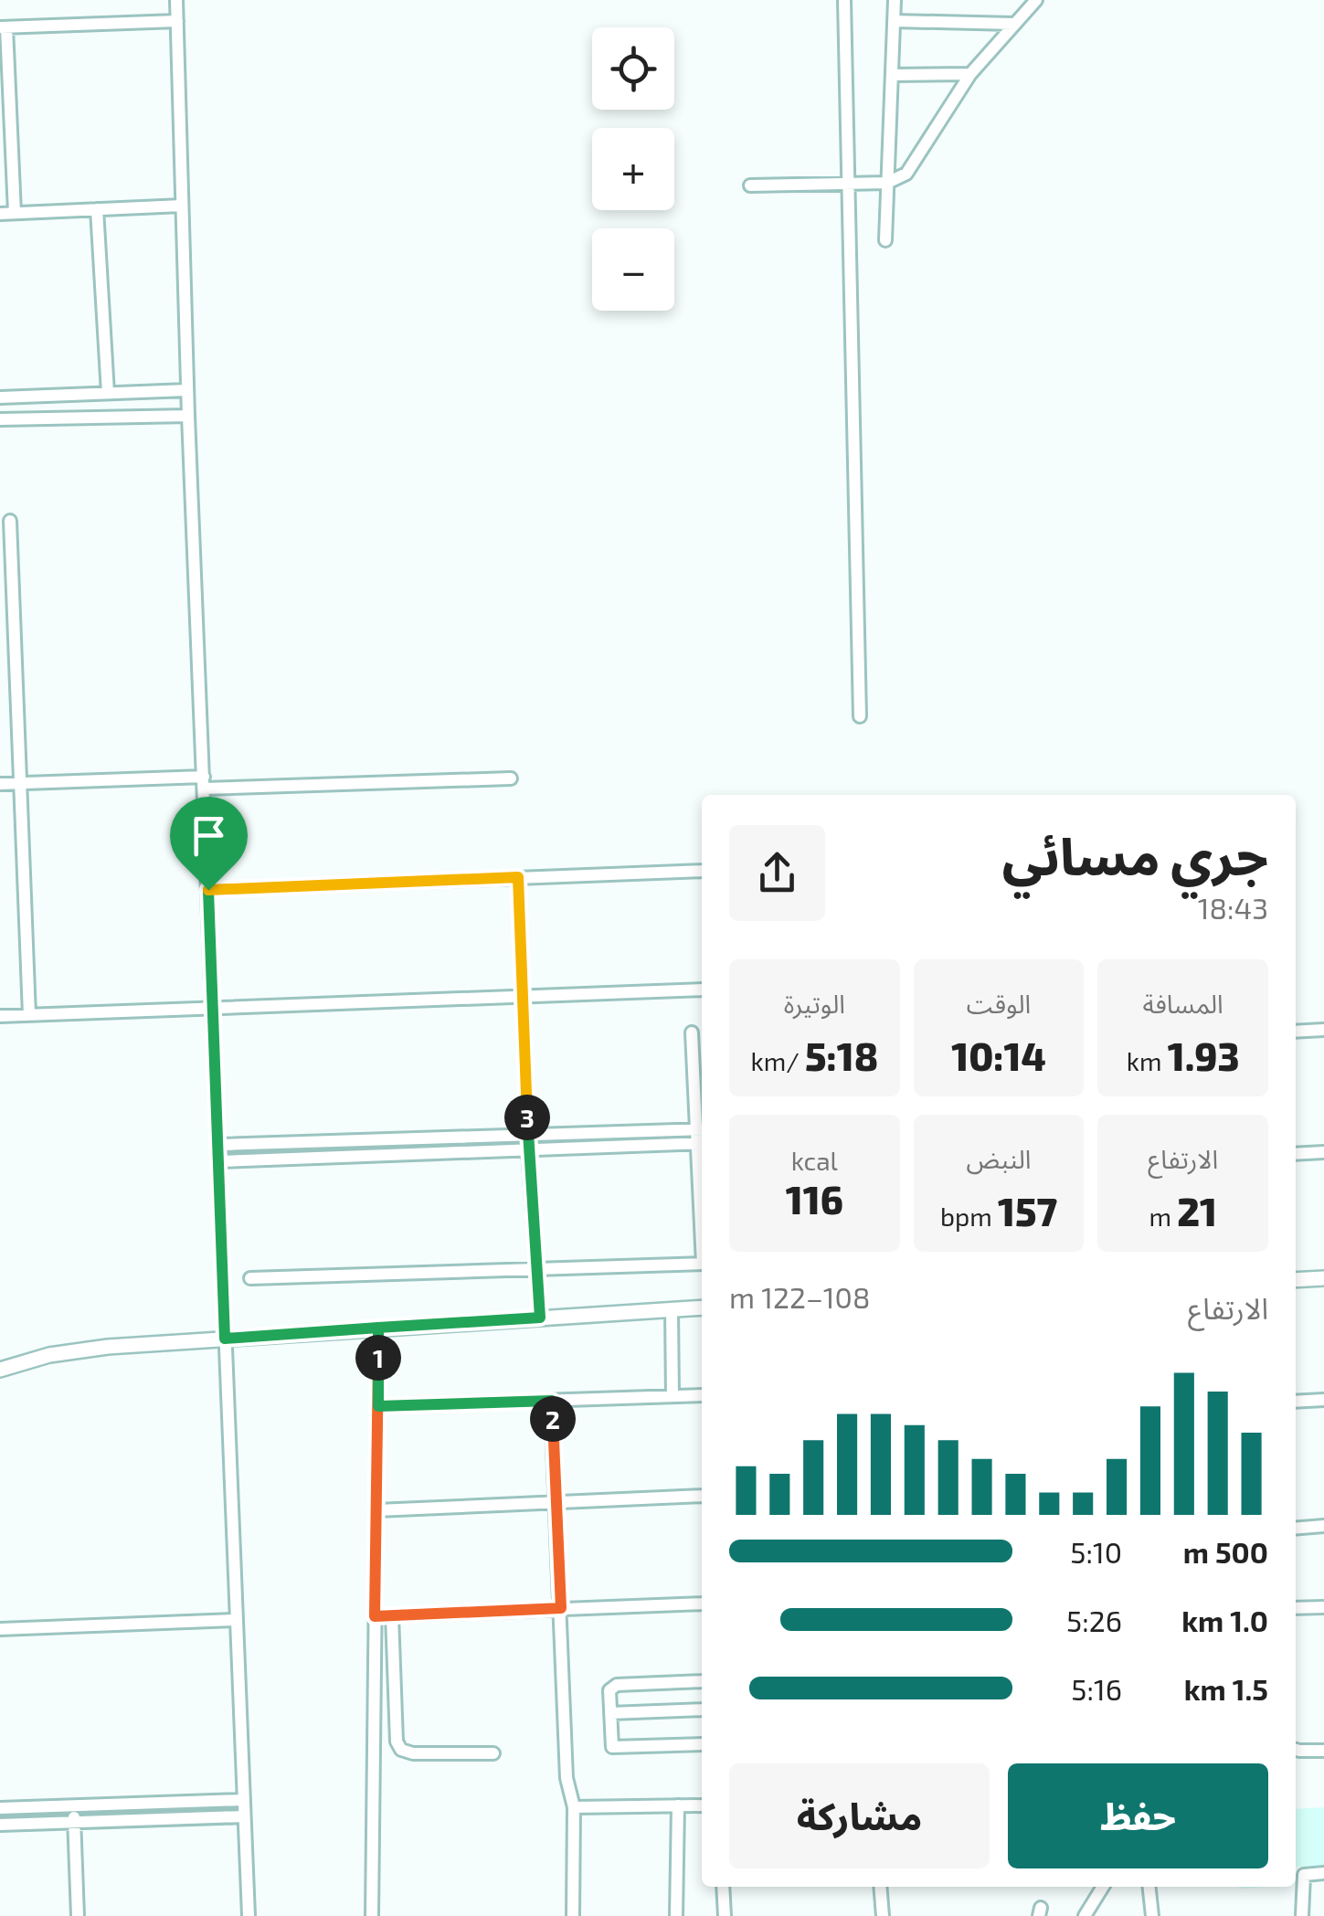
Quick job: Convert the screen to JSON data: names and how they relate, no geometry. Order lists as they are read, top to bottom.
{
  "page": {
    "map_buttons": ["+", "−"],
    "heading": ["جري مسائي", "18:43"],
    "stats": [
      ["المسافة", "1.93 km"],
      ["الوقت", "10:14"],
      ["الوتيرة", "5:18 /km"],
      ["الارتفاع", "21 m"],
      ["النبض", "157 bpm"],
      ["kcal", "116"]
    ],
    "pins": ["3", "1", "2"],
    "chart": ["الارتفاع", "108–122 m"],
    "list": [
      {
        "name": "500 m",
        "note": "5:10"
      },
      {
        "name": "1.0 km",
        "note": "5:26"
      },
      {
        "name": "1.5 km",
        "note": "5:16"
      }
    ],
    "buttons": ["حفظ", "مشاركة"]
  }
}
